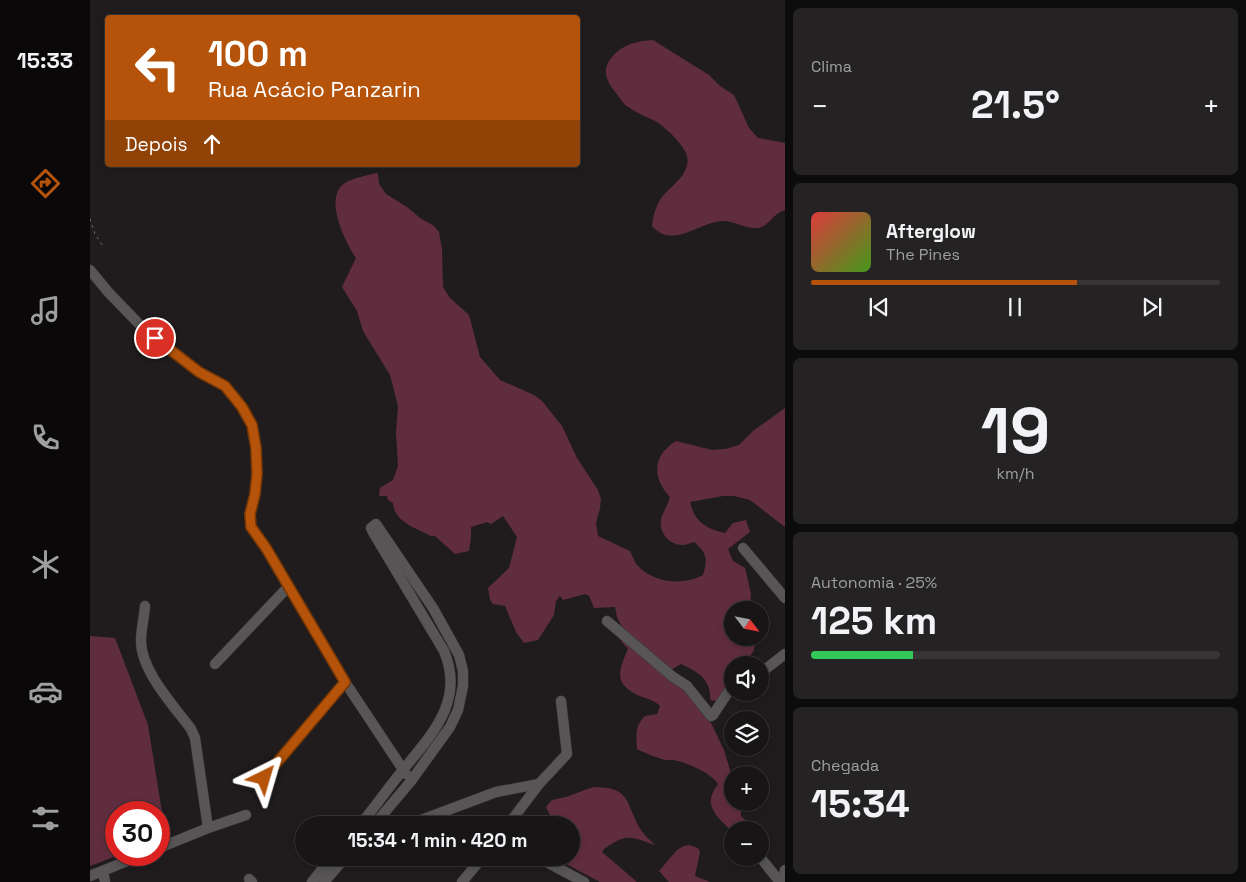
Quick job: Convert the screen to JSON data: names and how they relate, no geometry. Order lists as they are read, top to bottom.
{
  "north": "bottom right",
  "page": {
    "tabs": "15:33",
    "tile": [
      "Clima",
      ["19", "km/h"],
      ["Autonomia · 25%", "125 km"],
      ["Chegada", "15:34"]
    ],
    "turn": ["100 m", "Rua Acácio Panzarin"],
    "heat": ["−", "21.5°", "+"],
    "then": "Depois",
    "song": ["Afterglow", "The Pines"],
    "map_buttons": ["+", "−"],
    "limit": "30",
    "trip": "15:34 · 1 min · 420 m"
  }
}
